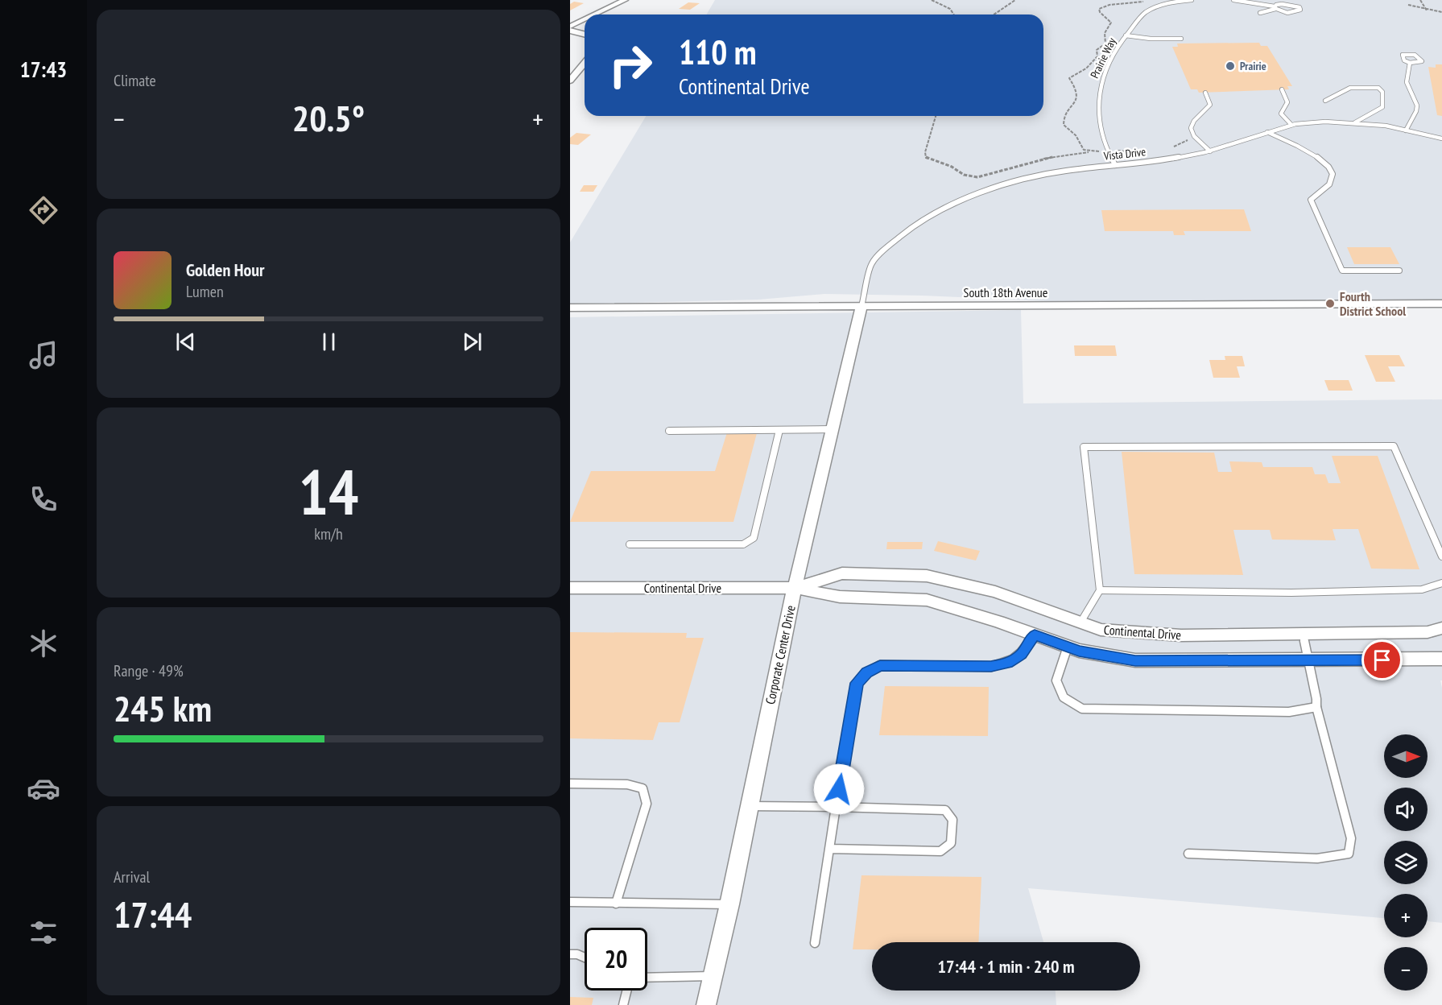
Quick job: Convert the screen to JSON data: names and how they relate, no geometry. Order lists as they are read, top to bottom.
{
  "streets": {
    "street": ["South 18th Avenue", "Continental Drive", "Corporate Center Drive"],
    "lane": ["Prairie Way", "Vista Drive"]
  },
  "crossings": [
    ["Prairie Way", "Vista Drive"],
    ["Vista Drive", "South 18th Avenue"],
    ["Vista Drive", "Corporate Center Drive"],
    ["South 18th Avenue", "Corporate Center Drive"],
    ["Continental Drive", "Corporate Center Drive"]
  ],
  "places": ["Prairie", "Fourth District School"],
  "north": "right",
  "page": {
    "tabs": "17:43",
    "tile": [
      "Climate",
      ["14", "km/h"],
      ["Range · 49%", "245 km"],
      ["Arrival", "17:44"]
    ],
    "turn": ["110 m", "Continental Drive"],
    "heat": ["−", "20.5°", "+"],
    "song": ["Golden Hour", "Lumen"],
    "map_buttons": ["+", "−"],
    "limit": "20",
    "trip": "17:44 · 1 min · 240 m"
  }
}
